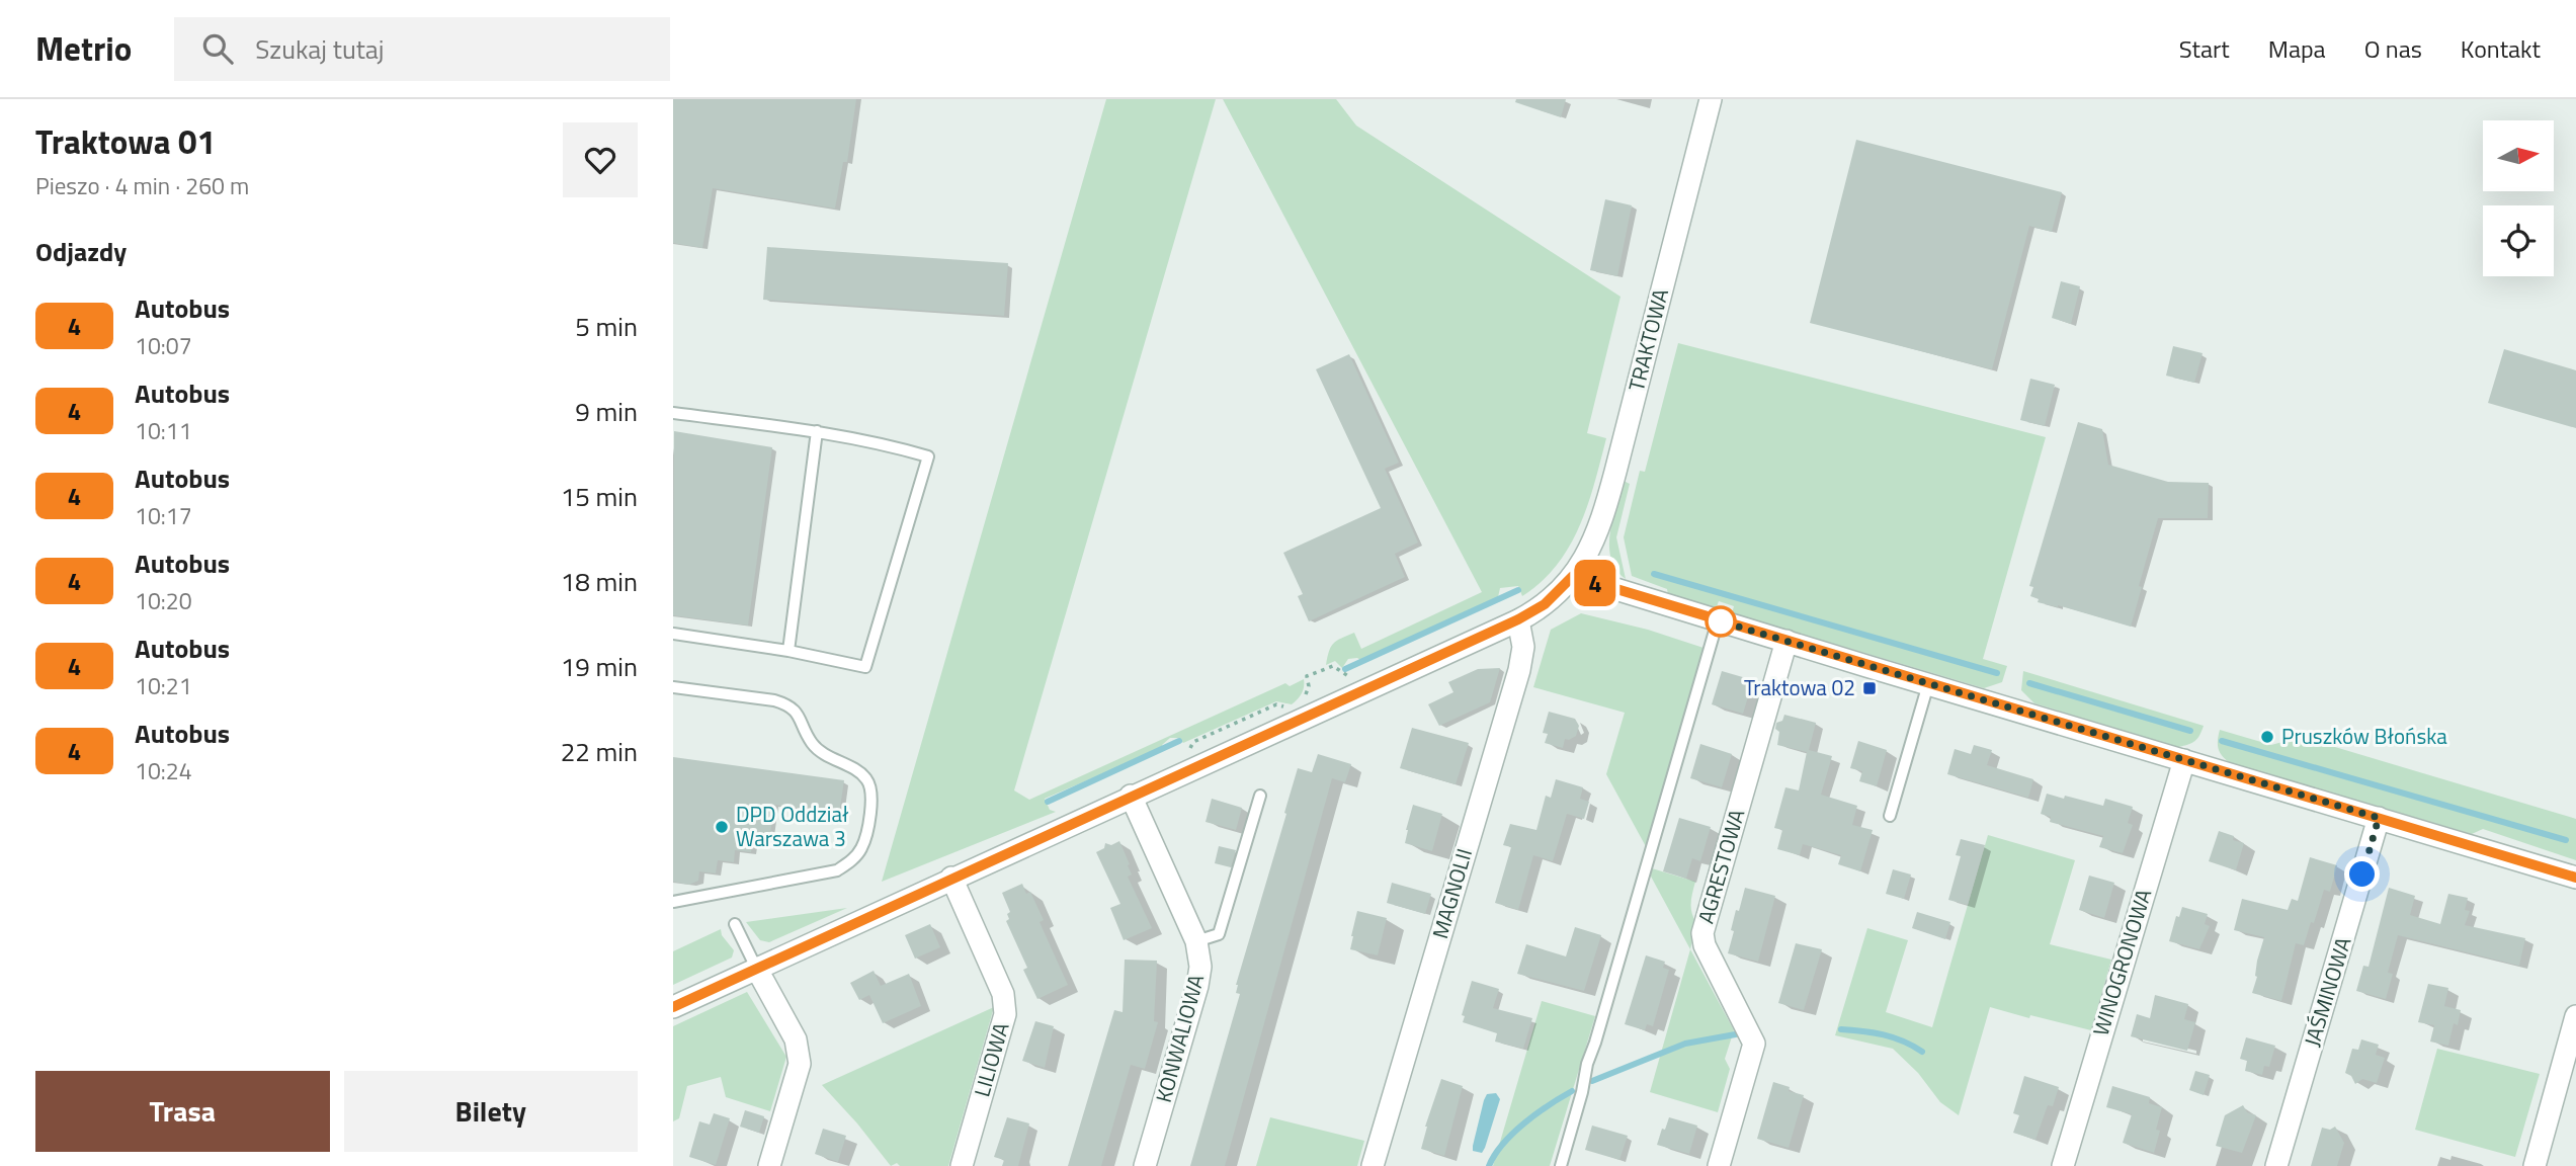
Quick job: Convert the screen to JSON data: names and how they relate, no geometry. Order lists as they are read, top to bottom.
{
  "streets": {
    "street": [
      "TRAKTOWA",
      "AGRESTOWA",
      "MAGNOLII",
      "WINOGRONOWA",
      "JAŚMINOWA",
      "KONWALIOWA",
      "LILIOWA"
    ]
  },
  "crossings": [
    ["TRAKTOWA", "MAGNOLII"],
    ["TRAKTOWA", "KONWALIOWA"],
    ["TRAKTOWA", "LILIOWA"]
  ],
  "places": {
    "transit": ["Traktowa 02"],
    "other": ["Pruszków Błońska", "DPD Oddział Warszawa 3"]
  },
  "lines": ["bus line 4"],
  "north": "right",
  "page": {
    "header": "Metrio",
    "search": "Szukaj tutaj",
    "nav": [
      "Start",
      "Mapa",
      "O nas",
      "Kontakt"
    ],
    "heading": [
      ["Traktowa 01", "Pieszo · 4 min · 260 m"],
      "Odjazdy"
    ],
    "on_map": "4",
    "list": [
      {
        "mark": "4",
        "name": "Autobus",
        "note": "10:07",
        "value": "5 min"
      },
      {
        "mark": "4",
        "name": "Autobus",
        "note": "10:11",
        "value": "9 min"
      },
      {
        "mark": "4",
        "name": "Autobus",
        "note": "10:17",
        "value": "15 min"
      },
      {
        "mark": "4",
        "name": "Autobus",
        "note": "10:20",
        "value": "18 min"
      },
      {
        "mark": "4",
        "name": "Autobus",
        "note": "10:21",
        "value": "19 min"
      },
      {
        "mark": "4",
        "name": "Autobus",
        "note": "10:24",
        "value": "22 min"
      }
    ],
    "buttons": ["Trasa", "Bilety"]
  }
}
